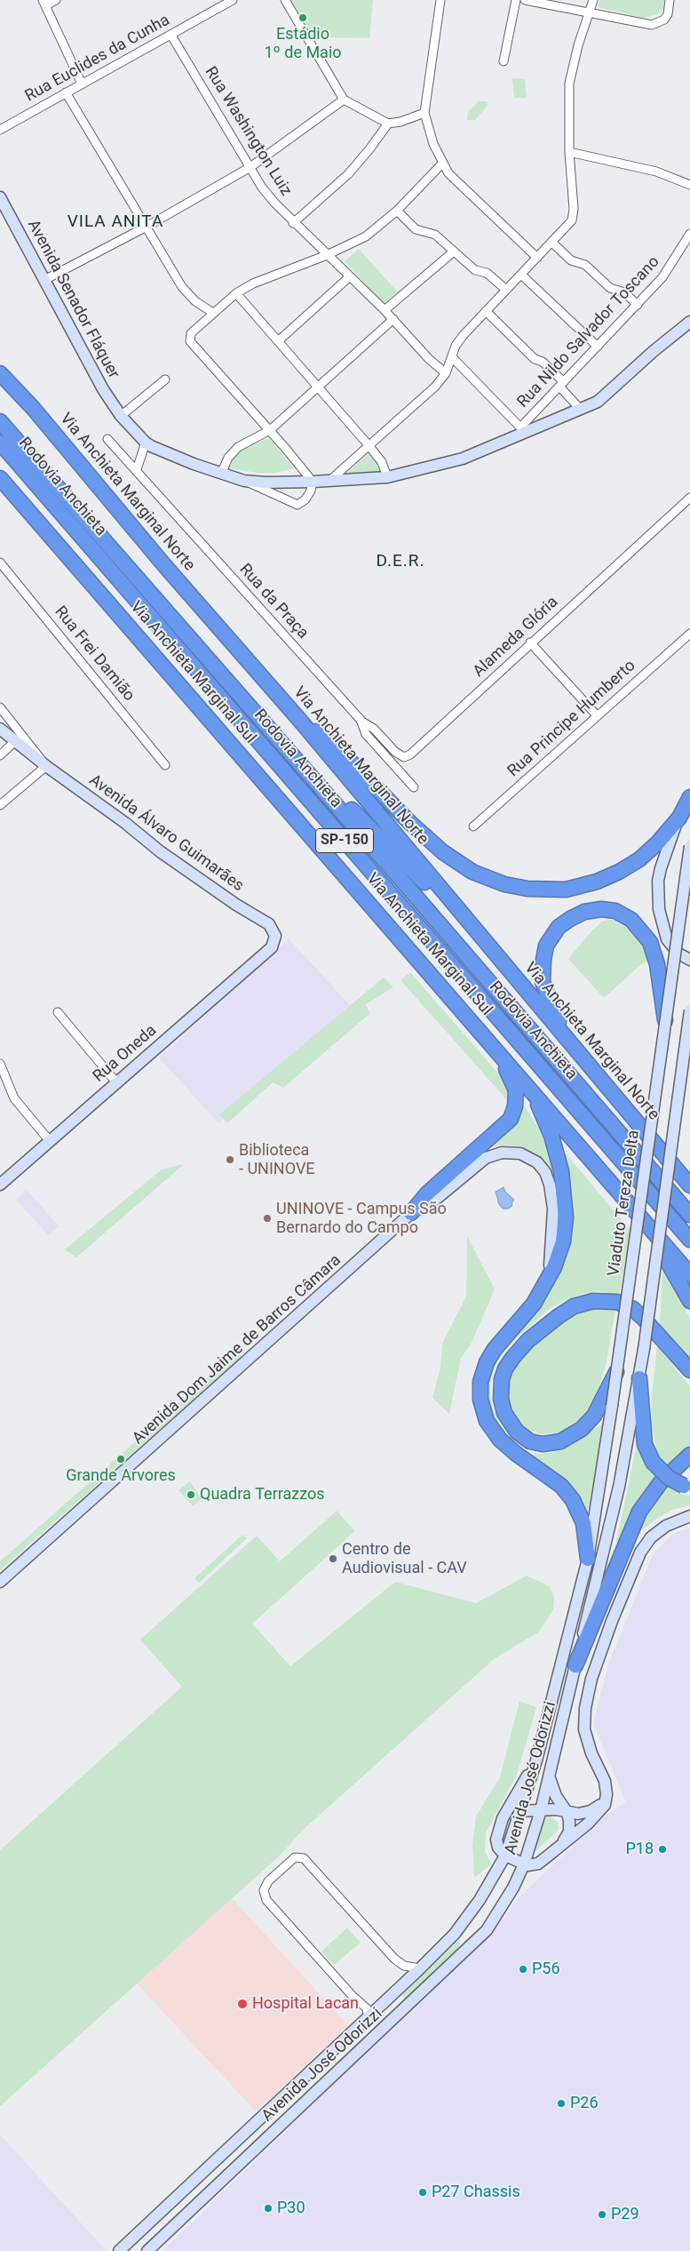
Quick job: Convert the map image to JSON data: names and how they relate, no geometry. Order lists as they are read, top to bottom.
{
  "streets": {
    "highway": [
      "Rodovia Anchieta",
      "Via Anchieta Marginal Norte",
      "Via Anchieta Marginal Sul",
      "SP-150"
    ],
    "main road": [
      "Avenida Senador Fláquer",
      "Avenida Álvaro Guimarães",
      "Rua Oneda",
      "Viaduto Tereza Delta",
      "Avenida Dom Jaime de Barros Câmara",
      "Avenida José Odorizzi"
    ],
    "street": [
      "Rua Euclides da Cunha",
      "Rua Washington Luiz",
      "Rua Nildo Salvador Toscano",
      "Rua da Praça",
      "Alameda Glória",
      "Rua Frei Damião",
      "Rua Principe Humberto"
    ]
  },
  "crossings": [
    ["Rua Euclides da Cunha", "Rua Washington Luiz"],
    ["Rua da Praça", "Alameda Glória"],
    ["Avenida Álvaro Guimarães", "Rua Oneda"],
    ["Viaduto Tereza Delta", "Avenida José Odorizzi"]
  ],
  "districts": ["VILA ANITA", "D.E.R."],
  "places": [
    "Estádio 1º de Maio",
    "Biblioteca - UNINOVE",
    "UNINOVE - Campus São Bernardo do Campo",
    "Grande Arvores",
    "Quadra Terrazzos",
    "Centro de Audiovisual - CAV",
    "P18",
    "P56",
    "Hospital Lacan",
    "P26",
    "P27 Chassis",
    "P30",
    "P29"
  ]
}
